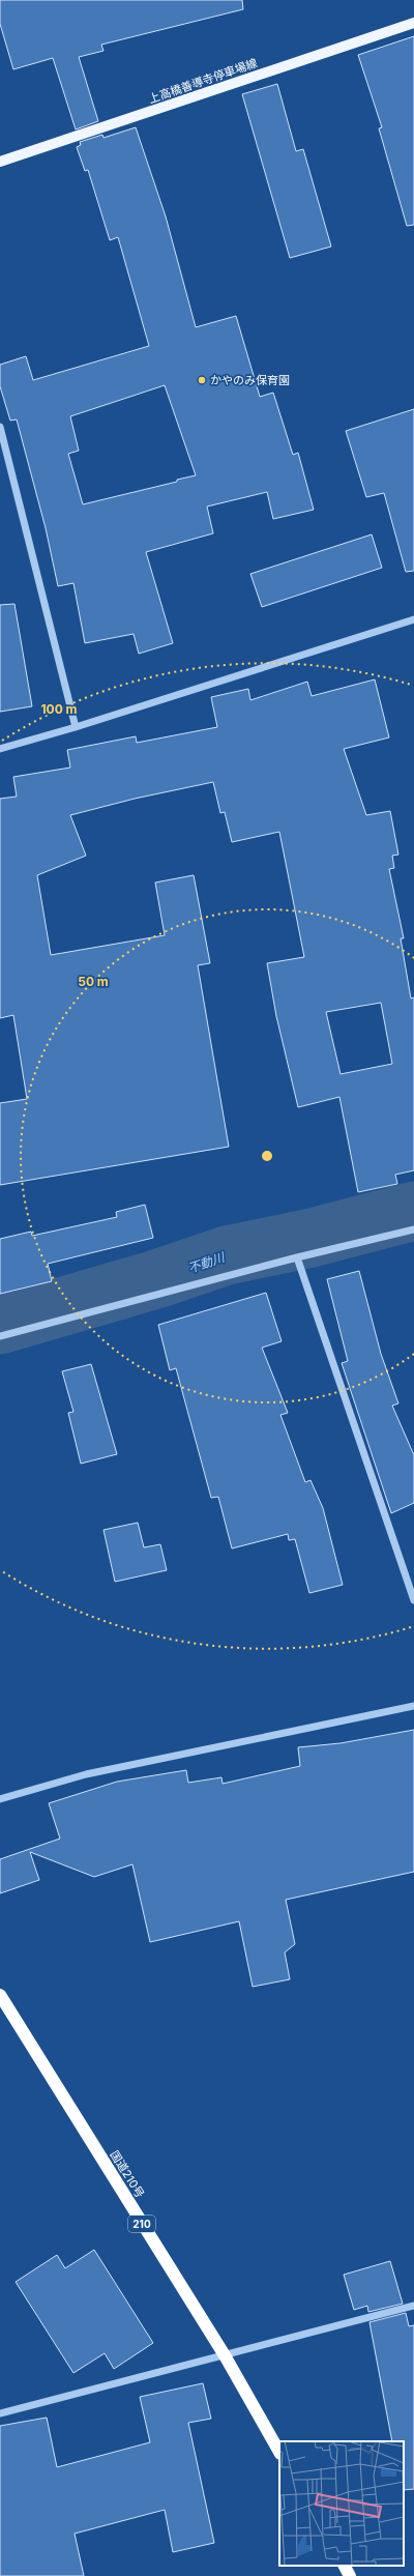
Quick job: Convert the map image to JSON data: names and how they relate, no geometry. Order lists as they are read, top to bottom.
{
  "streets": {
    "highway": ["国道210号", "210"],
    "main road": ["上高橋善導寺停車場線"]
  },
  "water": ["不動川"],
  "places": ["かやのみ保育園"],
  "rings": ["100 m", "50 m"]
}
